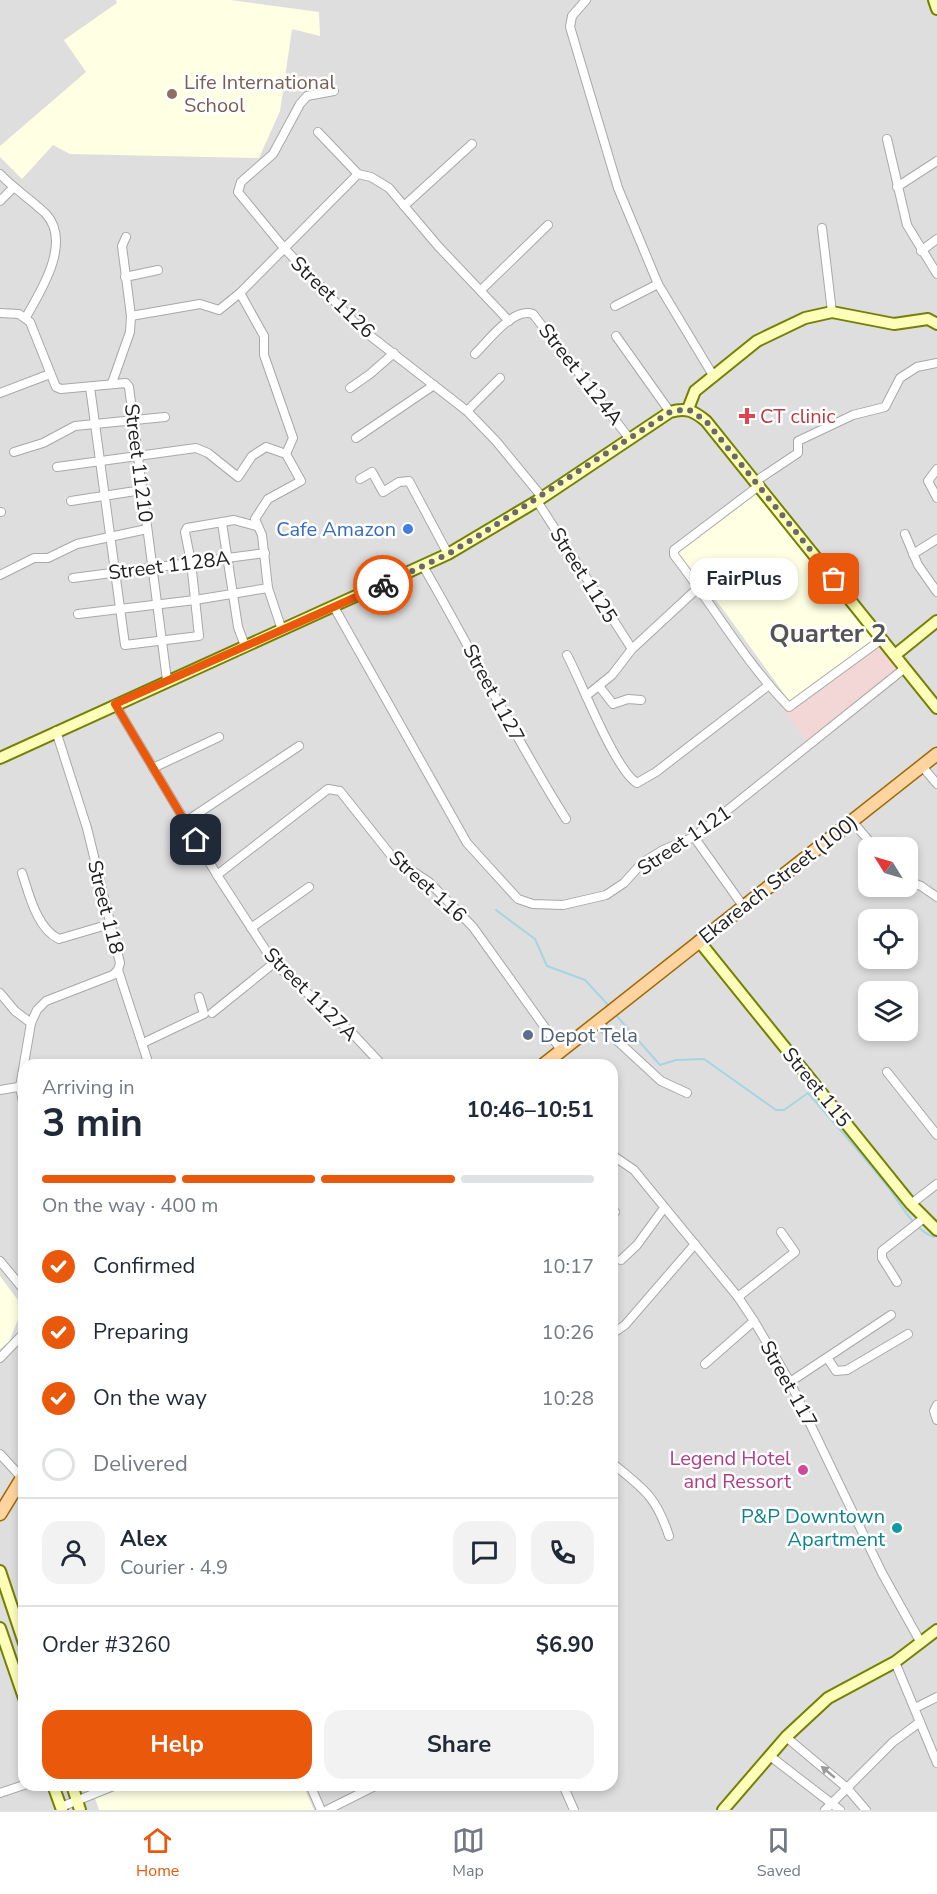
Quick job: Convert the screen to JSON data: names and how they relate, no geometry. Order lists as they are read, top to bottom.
{
  "streets": {
    "main road": ["Ekareach Street (100)", "Street 115"],
    "street": [
      "Street 1126",
      "Street 1124A",
      "Street 11210",
      "Street 1128A",
      "Street 1125",
      "Street 1127",
      "Street 1121",
      "Street 116",
      "Street 118",
      "Street 1127A",
      "Street 117"
    ]
  },
  "crossings": [
    ["Street 1126", "Street 1125"],
    ["Street 11210", "Street 1128A"],
    ["Ekareach Street (100)", "Street 115"],
    ["Street 116", "Street 1127A"]
  ],
  "districts": ["Quarter 2"],
  "places": {
    "other": [
      "Life International School",
      "Cafe Amazon",
      "FairPlus",
      "Depot Tela",
      "Legend Hotel and Ressort",
      "P&P Downtown Apartment"
    ],
    "health": ["CT clinic"]
  },
  "north": "top left",
  "page": {
    "bubble": "FairPlus",
    "heading": ["3 min", "Arriving in", "10:46–10:51"],
    "panel": [
      "Alex",
      "Courier · 4.9",
      "Order #3260",
      "$6.90"
    ],
    "bar": "On the way · 400 m",
    "list": [
      ["Confirmed", "10:17"],
      ["Preparing", "10:26"],
      ["On the way", "10:28"],
      "Delivered"
    ],
    "buttons": ["Help", "Share"],
    "tabs": ["Home", "Map", "Saved"]
  }
}
